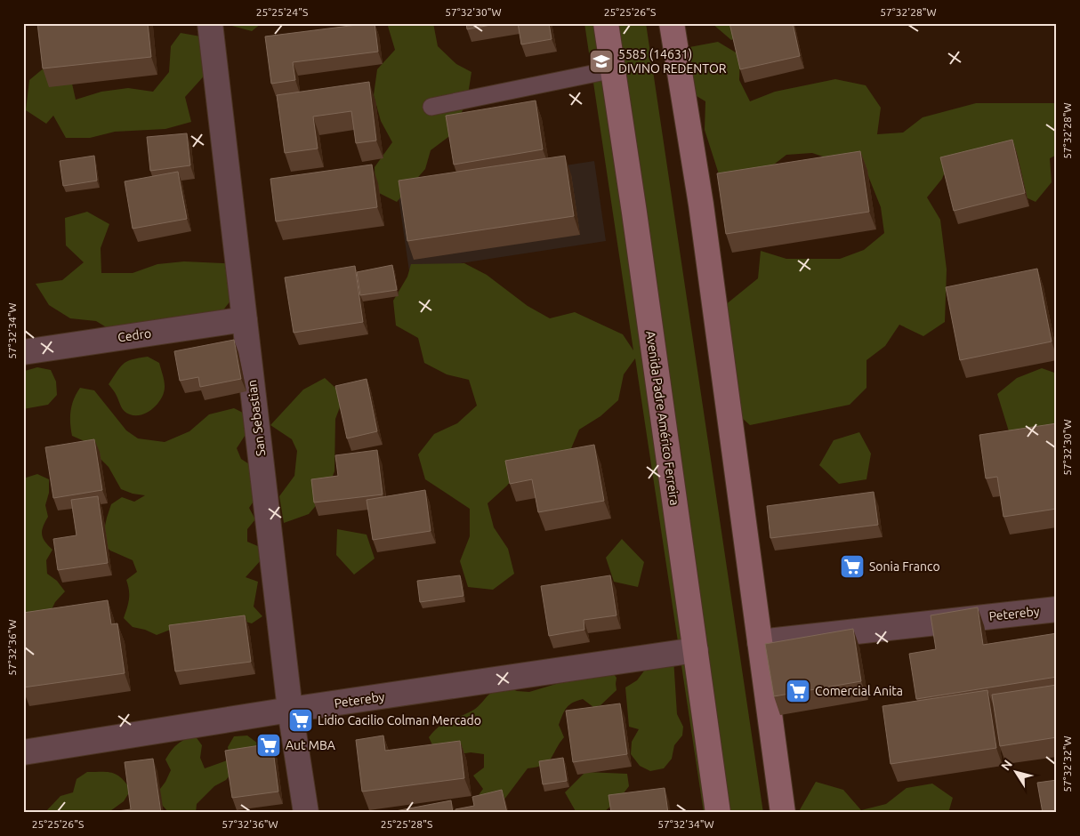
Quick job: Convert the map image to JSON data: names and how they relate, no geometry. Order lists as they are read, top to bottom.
{
  "streets": {
    "street": [
      "Cedro",
      "San Sebastian",
      "Avenida Padre Américo Ferreira",
      "Petereby"
    ]
  },
  "crossings": [
    ["Cedro", "San Sebastian"],
    ["San Sebastian", "Petereby"],
    ["Avenida Padre Américo Ferreira", "Petereby"]
  ],
  "places": {
    "school or university": ["5585 (14631) DIVINO REDENTOR"],
    "supermarket": [
      "Sonia Franco",
      "Comercial Anita",
      "Lidio Cacilio Colman Mercado",
      "Aut MBA"
    ]
  },
  "north": "top left",
  "coordinates": [
    "25°25'24\"S",
    "57°32'30\"W",
    "25°25'26\"S",
    "57°32'28\"W",
    "57°32'34\"W",
    "57°32'36\"W",
    "57°32'32\"W",
    "25°25'28\"S"
  ]
}
